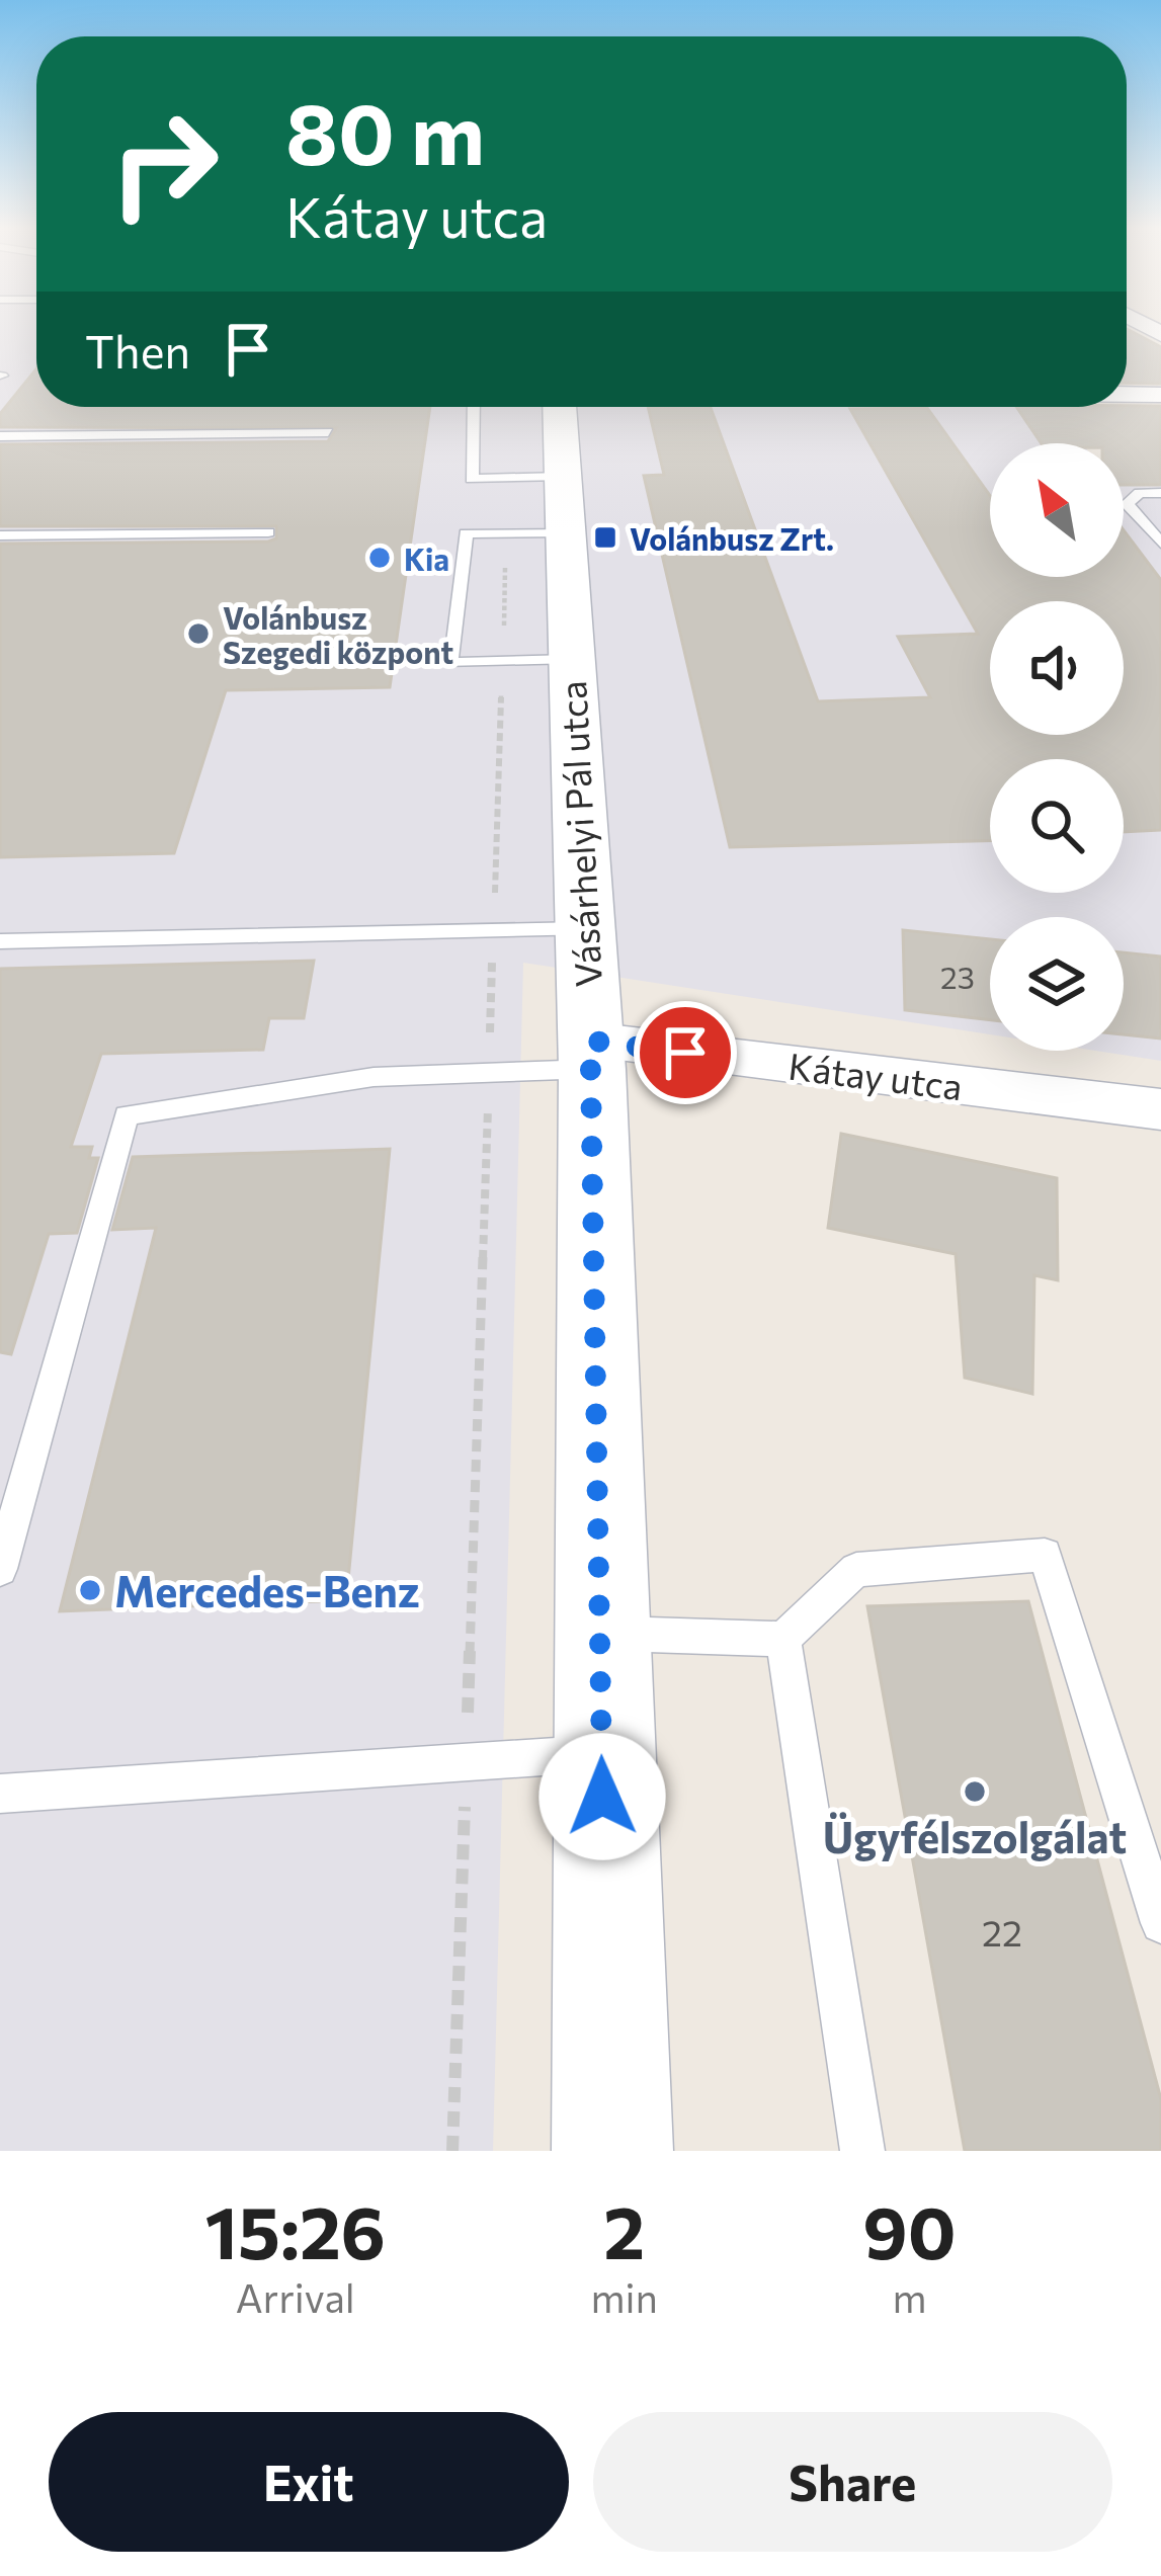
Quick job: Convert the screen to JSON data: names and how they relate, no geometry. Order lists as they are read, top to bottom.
{
  "streets": {
    "main road": ["Vásárhelyi Pál utca"],
    "street": ["Kátay utca"]
  },
  "crossings": [
    ["Vásárhelyi Pál utca", "Kátay utca"]
  ],
  "places": {
    "transit": ["Volánbusz Zrt."],
    "other": [
      "Kia",
      "Volánbusz Szegedi központ",
      "Mercedes-Benz",
      "Ügyfélszolgálat"
    ]
  },
  "house_numbers": ["23", "22"],
  "north": "top left",
  "page": {
    "turn": ["80 m", "Kátay utca"],
    "then": "Then",
    "eta": [
      "15:26",
      "Arrival",
      "2",
      "min",
      "90",
      "m"
    ],
    "buttons": ["Exit", "Share"]
  }
}
